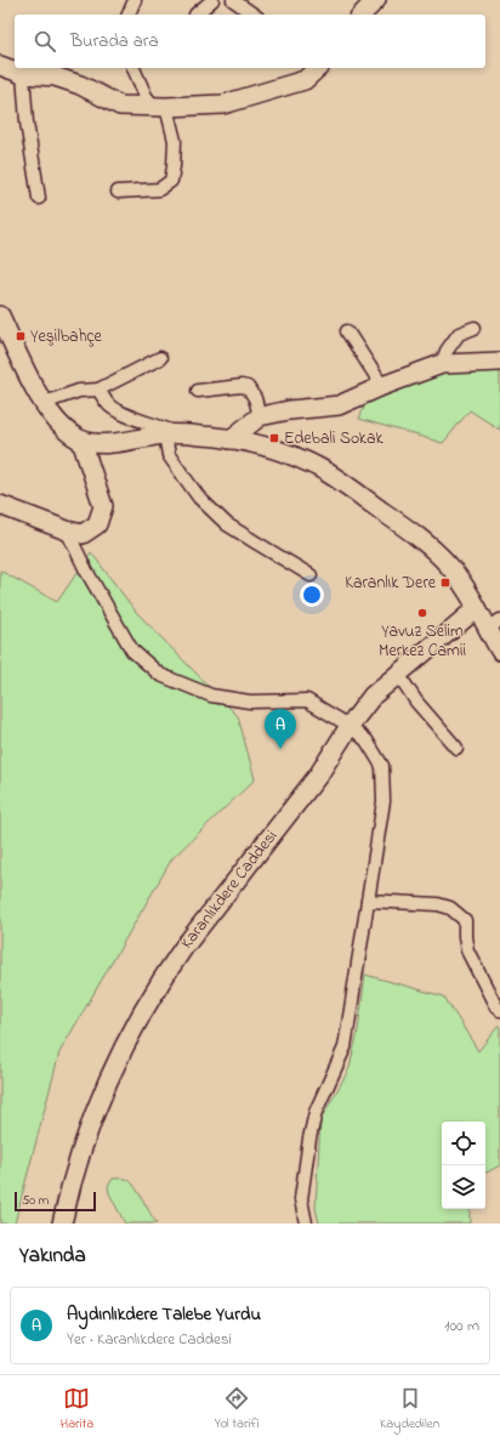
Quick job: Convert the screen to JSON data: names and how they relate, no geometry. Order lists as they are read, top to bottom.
{
  "streets": {
    "street": ["Karanlıkdere Caddesi"]
  },
  "places": {
    "transit": ["Yeşilbahçe", "Edebali Sokak", "Karanlık Dere"],
    "other": ["Yavuz Selim Merkez Camii"]
  },
  "scale_bar": "50 m",
  "page": {
    "search": "Burada ara",
    "pins": "A",
    "scale": "50 m",
    "heading": "Yakında",
    "list": [
      {
        "mark": "A",
        "name": "Aydınlıkdere Talebe Yurdu",
        "note": "Yer · Karanlıkdere Caddesi",
        "value": "100 m"
      }
    ],
    "nav": ["Harita", "Yol tarifi", "Kaydedilen"]
  }
}
